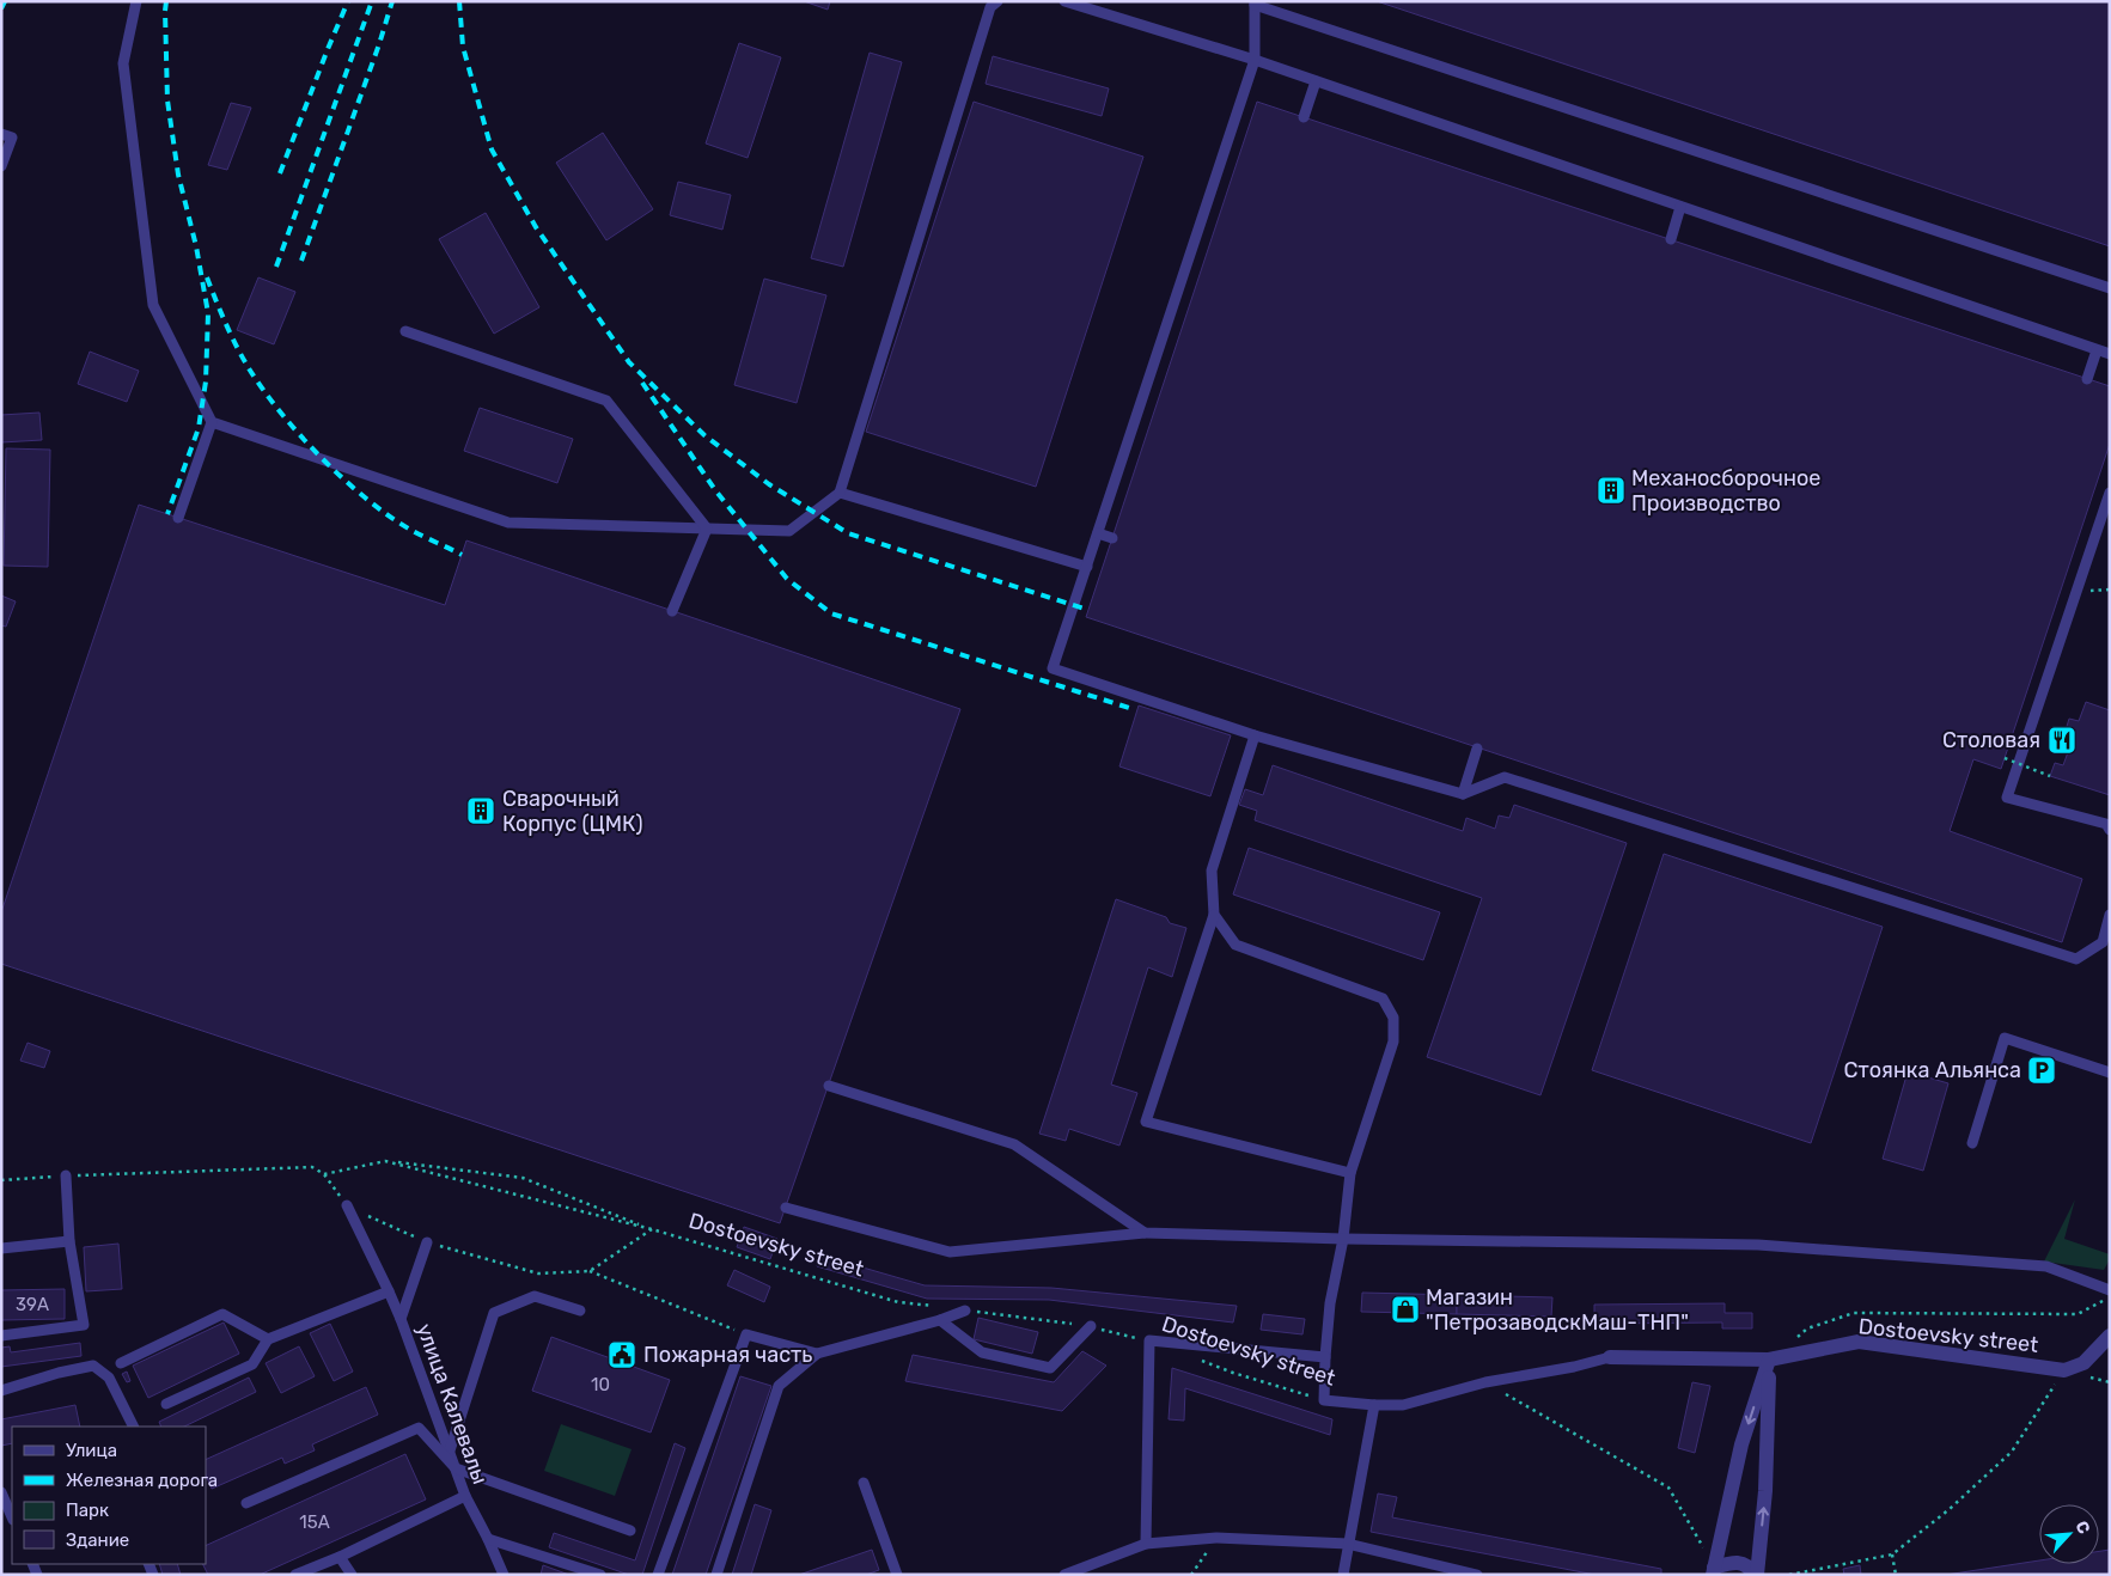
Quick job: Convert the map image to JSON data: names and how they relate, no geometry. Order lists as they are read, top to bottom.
{
  "streets": {
    "street": ["Dostoevsky street"],
    "lane": ["улица Калевалы"]
  },
  "places": {
    "building": ["Механосборочное Производство", "Сварочный Корпус (ЦМК)"],
    "restaurant": ["Столовая"],
    "parking": ["Стоянка Альянса"],
    "shop": ["Магазин \"ПетрозаводскМаш-ТНП\""],
    "public building": ["Пожарная часть"]
  },
  "house_numbers": ["39А", "10", "15А"],
  "legend": [
    "Улица",
    "Железная дорога",
    "Парк",
    "Здание"
  ],
  "north": "top right"
}
